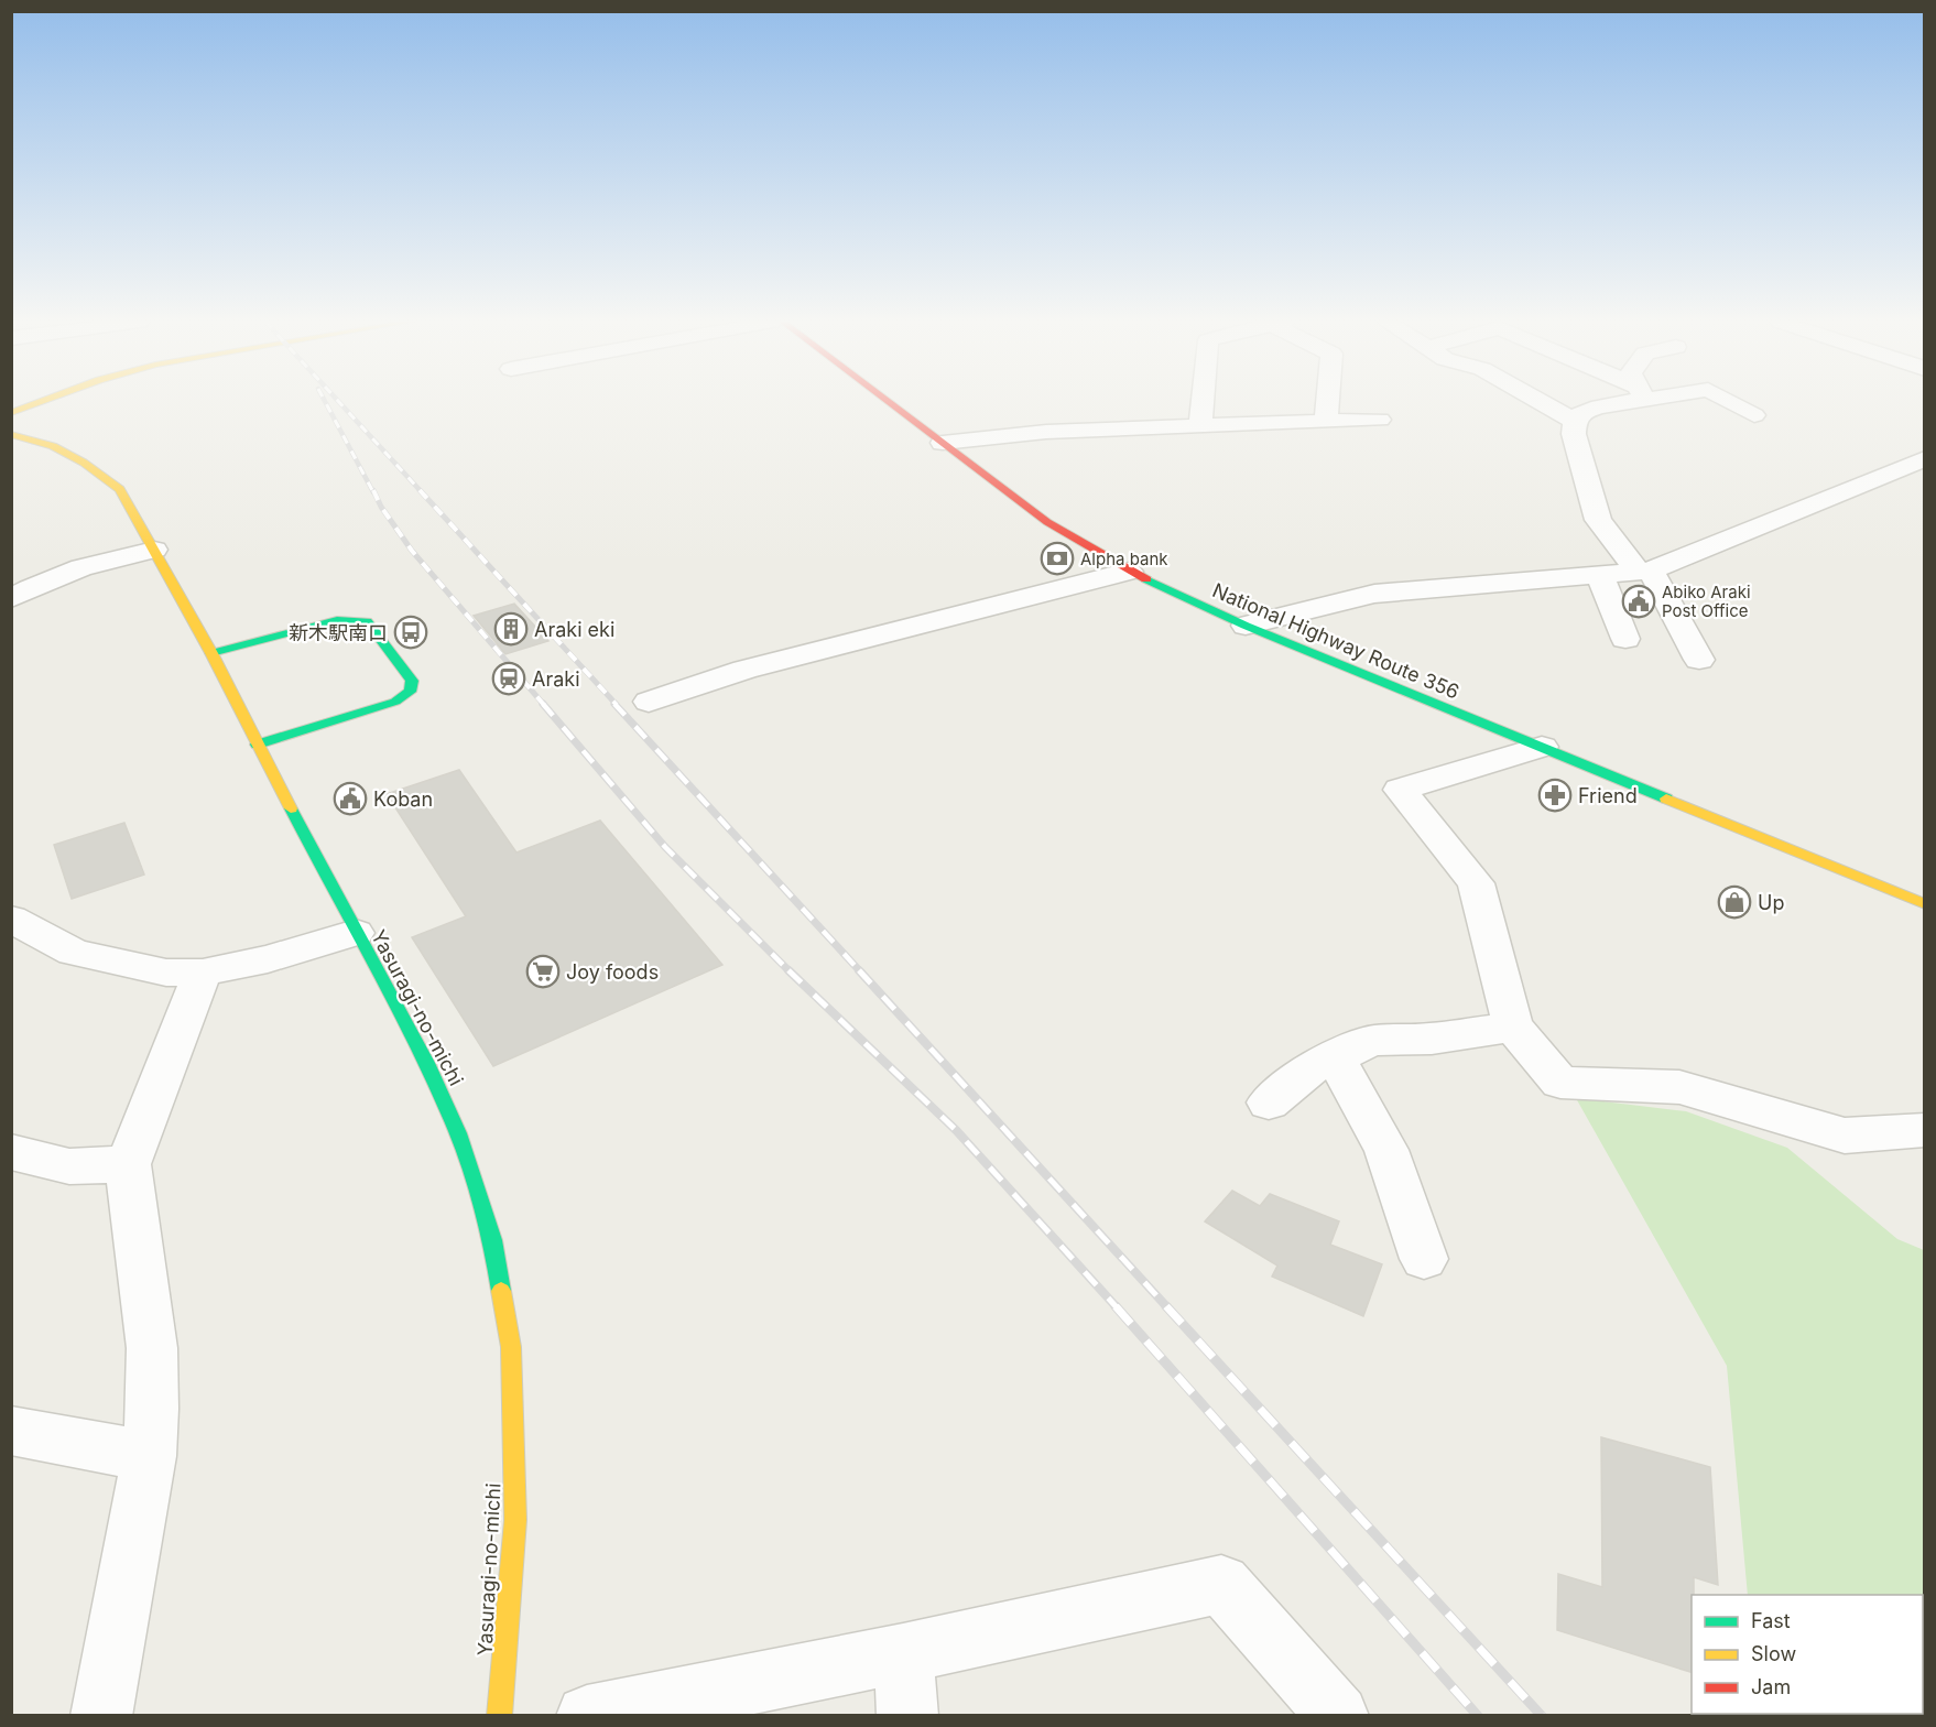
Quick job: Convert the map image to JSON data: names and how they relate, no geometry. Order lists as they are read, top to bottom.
{
  "streets": {
    "main road": ["National Highway Route 356", "Yasuragi-no-michi"]
  },
  "places": {
    "bank": ["Alpha bank"],
    "public building": ["Abiko Araki Post Office", "Koban"],
    "building": ["Araki eki"],
    "bus stop": ["新木駅南口"],
    "station": ["Araki"],
    "pharmacy": ["Friend"],
    "shop": ["Up"],
    "supermarket": ["Joy foods"]
  },
  "legend": ["Fast", "Slow", "Jam"]
}
